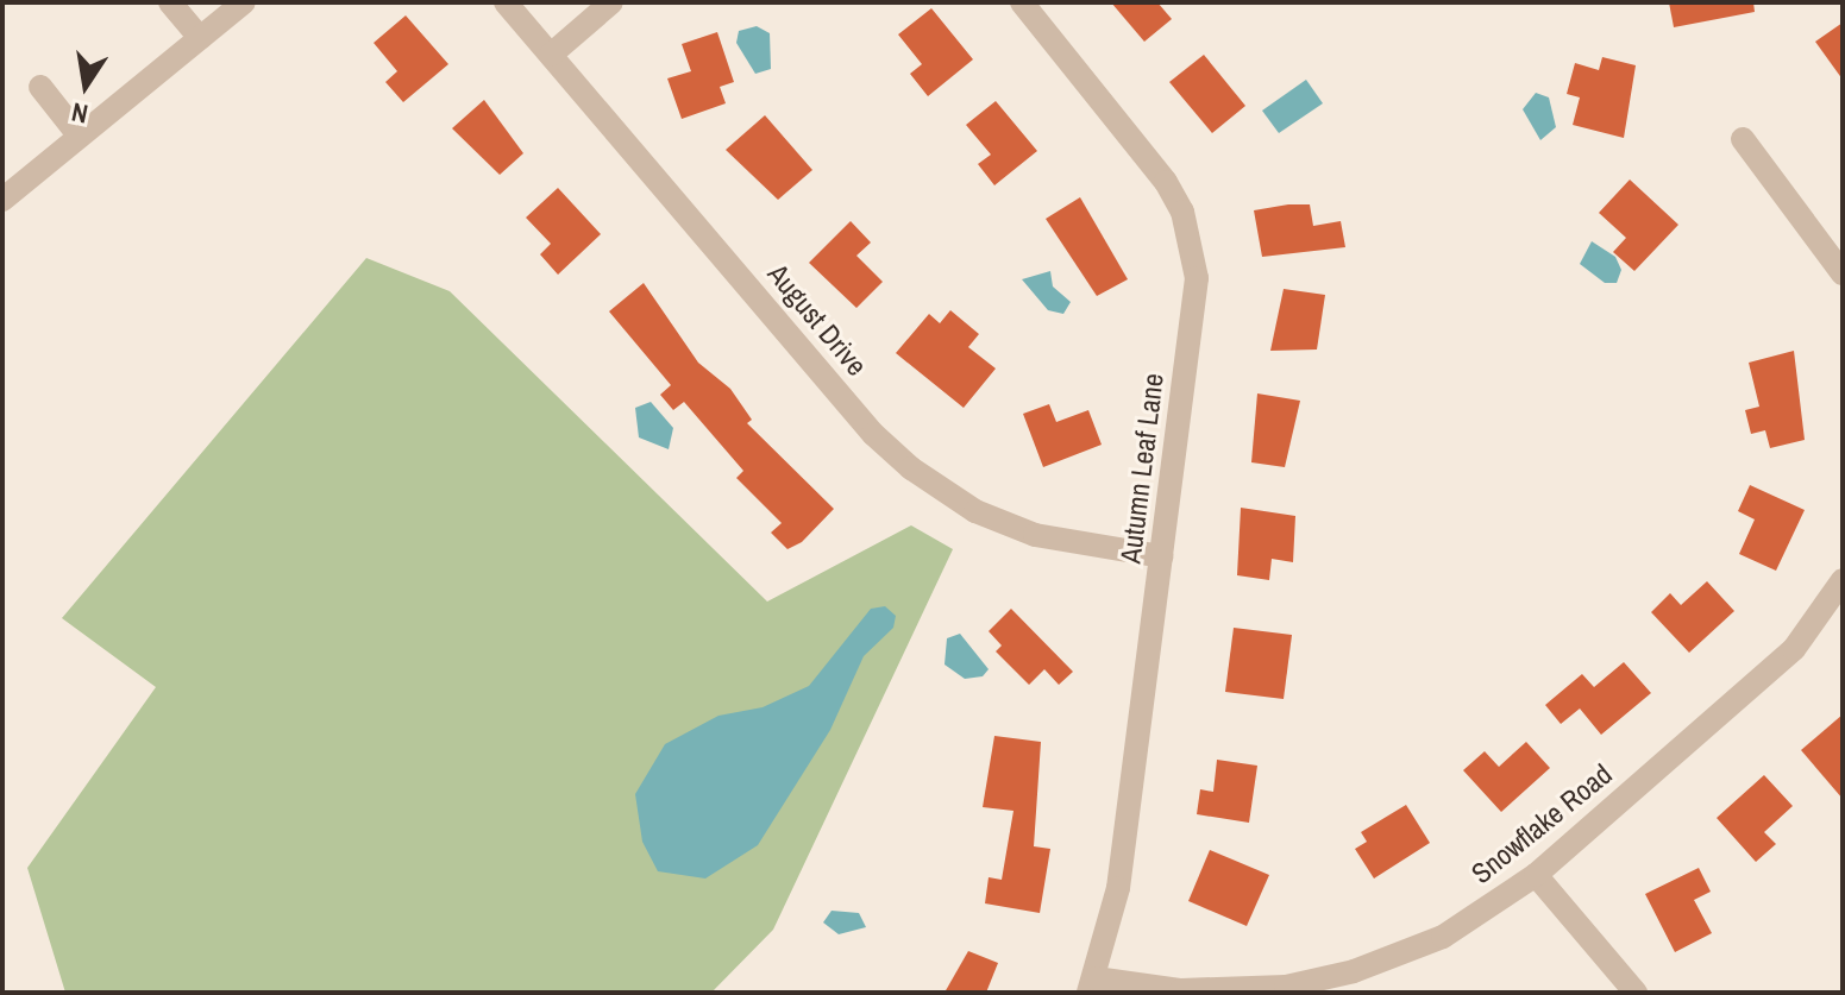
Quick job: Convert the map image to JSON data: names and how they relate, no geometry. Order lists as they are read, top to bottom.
{
  "streets": {
    "street": ["August Drive", "Autumn Leaf Lane", "Snowflake Road"]
  },
  "crossings": [
    ["August Drive", "Autumn Leaf Lane"],
    ["Autumn Leaf Lane", "Snowflake Road"]
  ],
  "north": "bottom"
}
